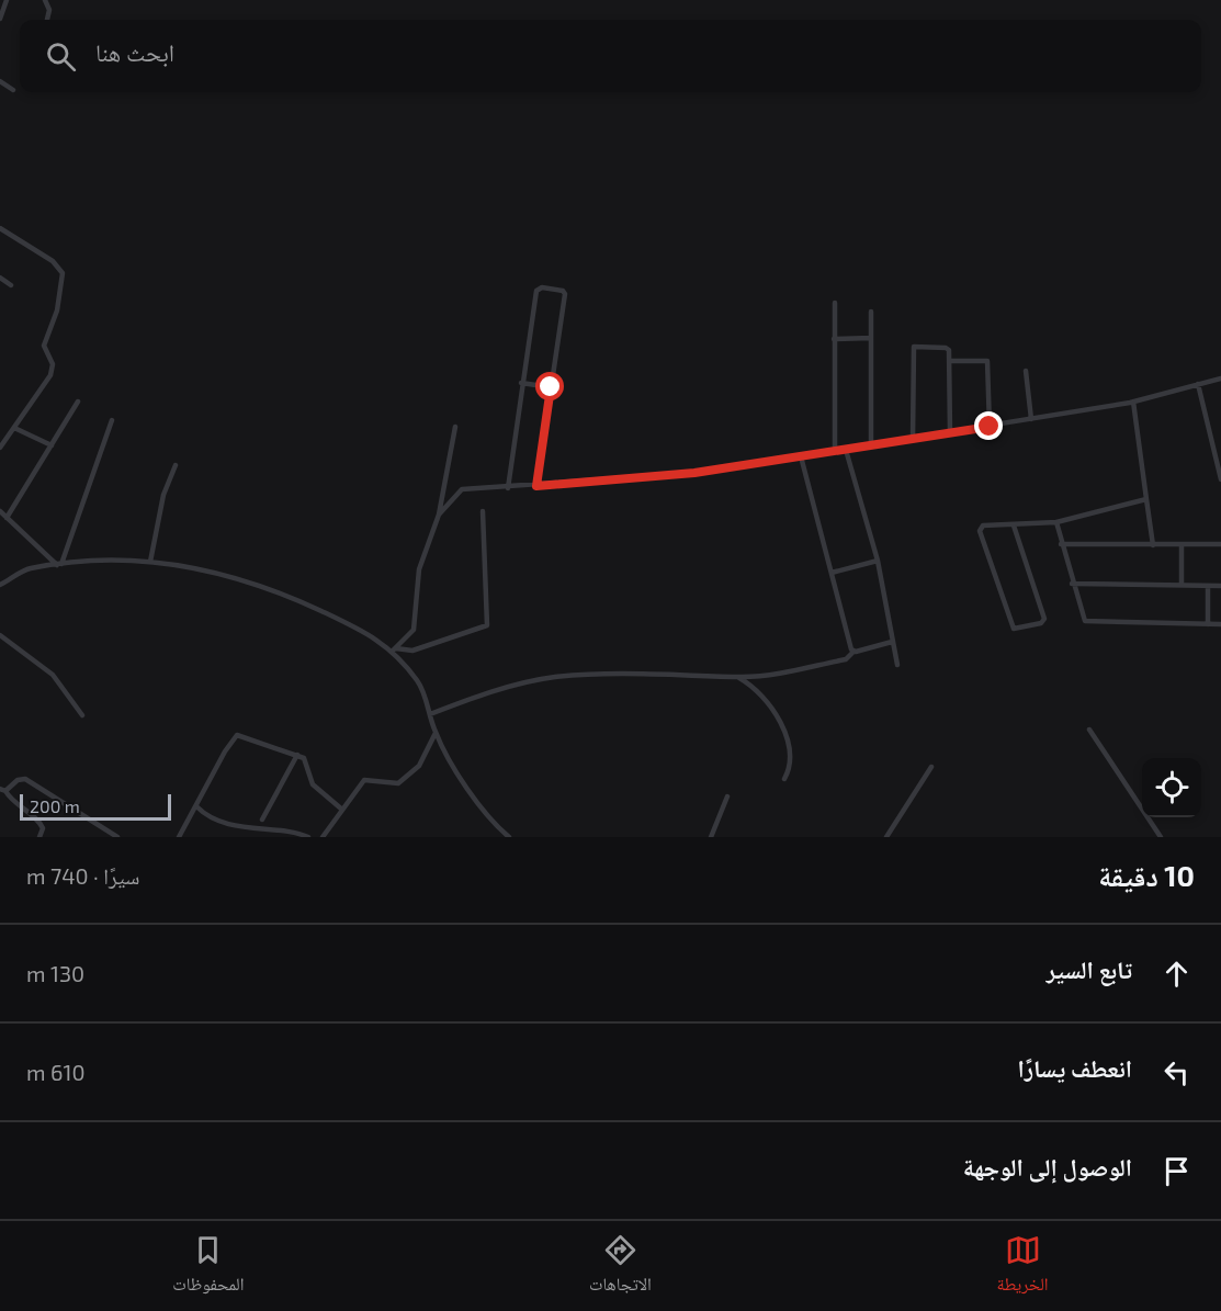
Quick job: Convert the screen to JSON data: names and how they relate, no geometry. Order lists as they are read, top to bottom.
{
  "scale_bar": "200 m",
  "page": {
    "search": "ابحث هنا",
    "scale": "200 m",
    "heading": ["10 دقيقة", "سيرًا · 740 m"],
    "list": [
      ["تابع السير", "130 m"],
      ["انعطف يسارًا", "610 m"],
      "الوصول إلى الوجهة"
    ],
    "nav": ["الخريطة", "الاتجاهات", "المحفوظات"]
  }
}
